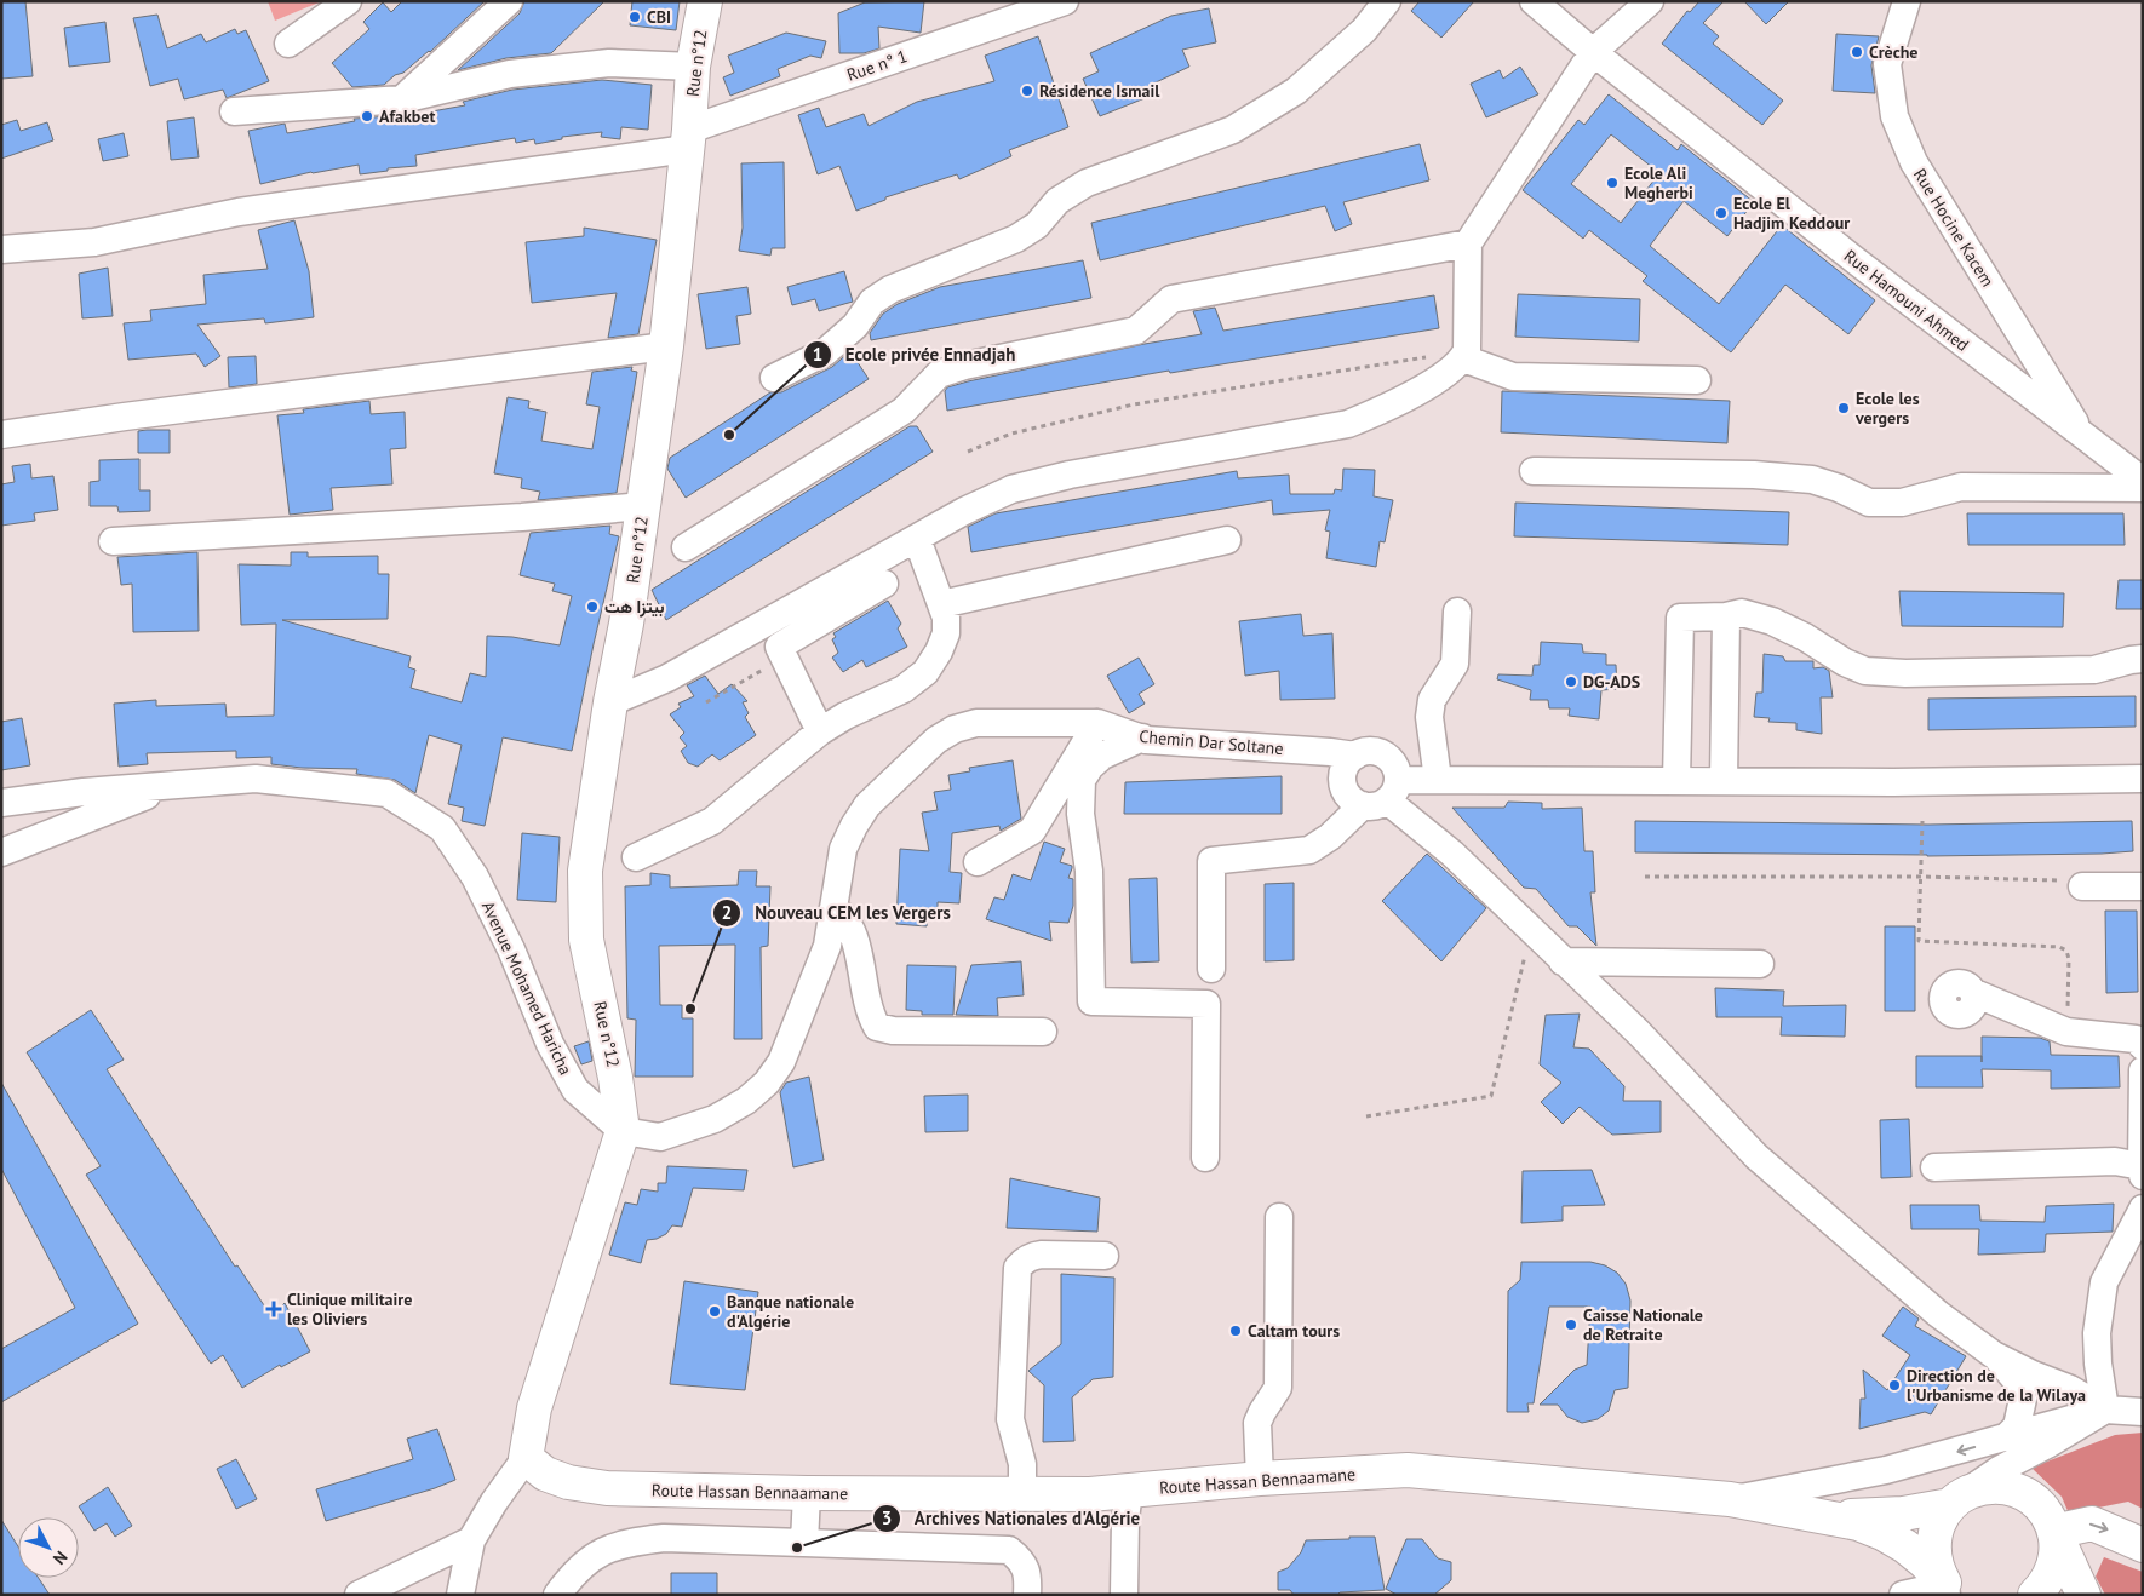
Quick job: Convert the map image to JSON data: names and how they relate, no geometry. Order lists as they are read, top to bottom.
{
  "streets": {
    "main road": ["Rue n°12", "Route Hassan Bennaamane"],
    "street": [
      "Rue n° 1",
      "Rue Hocine Kacem",
      "Rue Hamouni Ahmed",
      "Chemin Dar Soltane",
      "Avenue Mohamed Haricha"
    ]
  },
  "crossings": [
    ["Rue n°12", "Rue n° 1"],
    ["Rue n°12", "Chemin Dar Soltane"],
    ["Rue n°12", "Avenue Mohamed Haricha"],
    ["Rue Hocine Kacem", "Rue Hamouni Ahmed"],
    ["Chemin Dar Soltane", "Avenue Mohamed Haricha"]
  ],
  "places": {
    "other": [
      "CBI",
      "Crèche",
      "Résidence Ismail",
      "Afakbet",
      "Ecole Ali Megherbi",
      "Ecole El Hadjim Keddour",
      "Ecole les vergers",
      "Ecole privée Ennadjah",
      "بيتزا هت",
      "DG-ADS",
      "Nouveau CEM les Vergers",
      "Banque nationale d'Algérie",
      "Caisse Nationale de Retraite",
      "Caltam tours",
      "Direction de l'Urbanisme de la Wilaya",
      "Archives Nationales d'Algérie"
    ],
    "health": ["Clinique militaire les Oliviers"]
  },
  "north": "bottom right"
}
